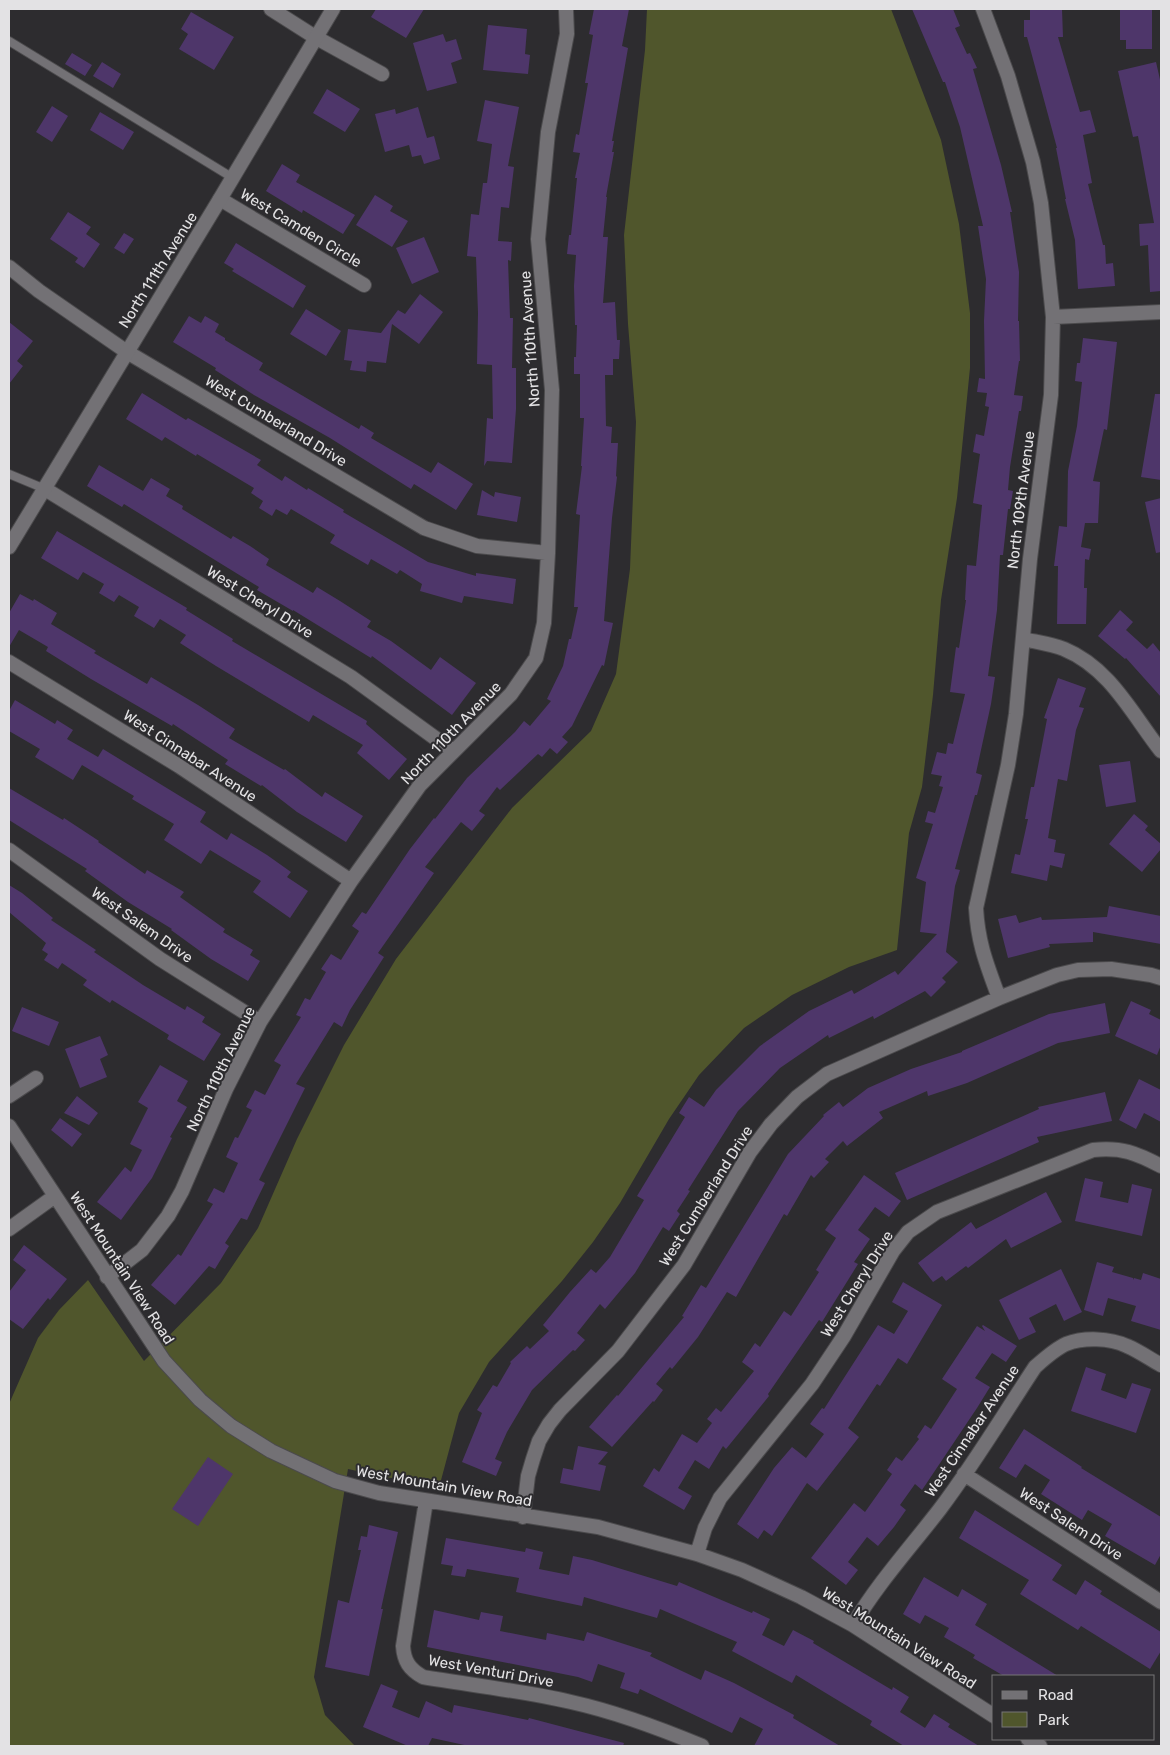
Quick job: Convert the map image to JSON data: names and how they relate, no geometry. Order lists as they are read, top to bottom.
{
  "streets": {
    "street": [
      "West Camden Circle",
      "North 111th Avenue",
      "North 110th Avenue",
      "West Cumberland Drive",
      "North 109th Avenue",
      "West Cheryl Drive",
      "West Cinnabar Avenue",
      "West Salem Drive",
      "West Mountain View Road",
      "West Venturi Drive"
    ]
  },
  "crossings": [
    ["West Camden Circle", "North 111th Avenue"],
    ["North 111th Avenue", "West Cumberland Drive"],
    ["North 111th Avenue", "West Cheryl Drive"],
    ["North 110th Avenue", "West Cumberland Drive"],
    ["North 110th Avenue", "West Cheryl Drive"],
    ["North 110th Avenue", "West Cinnabar Avenue"],
    ["North 110th Avenue", "West Salem Drive"],
    ["North 110th Avenue", "West Mountain View Road"],
    ["West Cumberland Drive", "North 109th Avenue"],
    ["West Cumberland Drive", "West Mountain View Road"],
    ["West Cheryl Drive", "West Mountain View Road"],
    ["West Cinnabar Avenue", "West Salem Drive"],
    ["West Cinnabar Avenue", "West Mountain View Road"],
    ["West Mountain View Road", "West Venturi Drive"]
  ],
  "legend": ["Road", "Park"]
}
